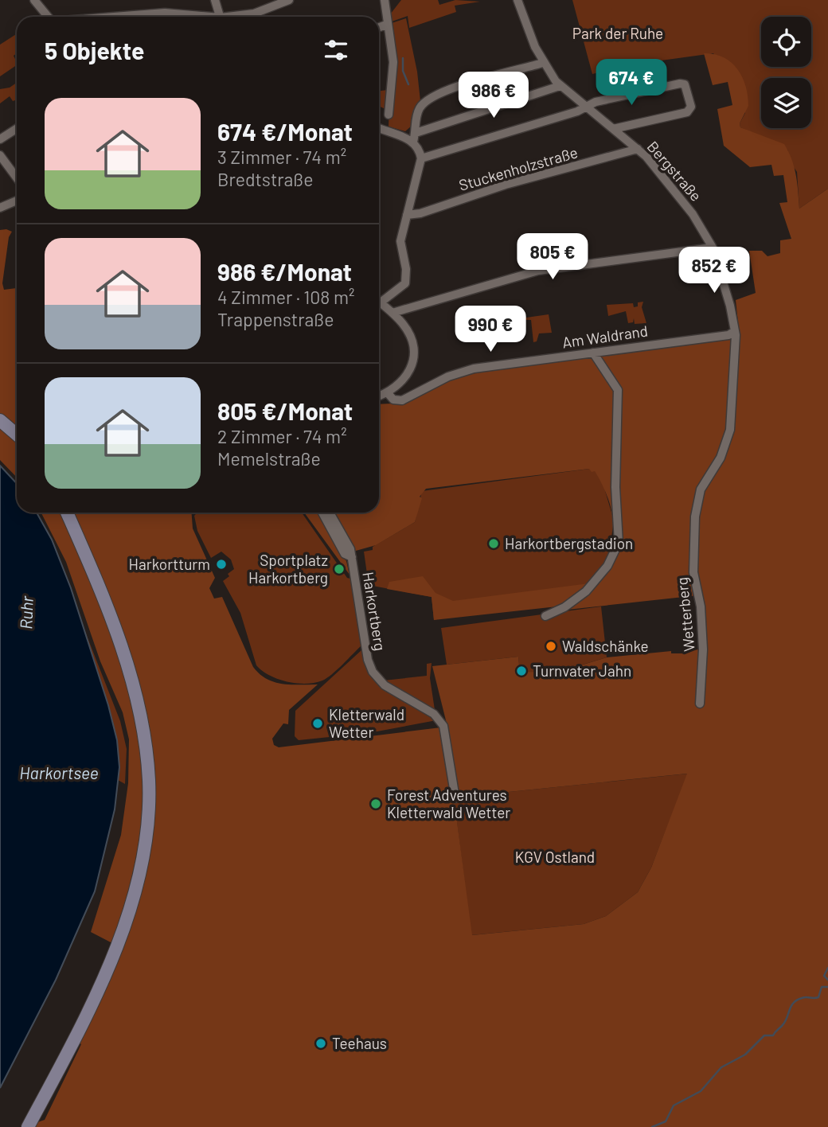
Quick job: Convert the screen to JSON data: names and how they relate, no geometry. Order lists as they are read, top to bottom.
{
  "streets": {
    "street": [
      "Stuckenholzstraße",
      "Bergstraße",
      "Am Waldrand",
      "Harkortberg",
      "Wetterberg"
    ]
  },
  "crossings": [
    ["Stuckenholzstraße", "Bergstraße"],
    ["Bergstraße", "Am Waldrand"],
    ["Bergstraße", "Wetterberg"],
    ["Am Waldrand", "Wetterberg"]
  ],
  "water": ["Ruhr", "Harkortsee"],
  "parks": ["Park der Ruhe", "KGV Ostland"],
  "places": [
    "Harkortbergstadion",
    "Harkortturm",
    "Sportplatz Harkortberg",
    "Waldschänke",
    "Turnvater Jahn",
    "Kletterwald Wetter",
    "Forest Adventures Kletterwald Wetter",
    "Teehaus"
  ],
  "page": {
    "heading": "5 Objekte",
    "price": [
      "674 €",
      "986 €",
      "805 €",
      "852 €",
      "990 €"
    ],
    "list": [
      {
        "name": "674 €/Monat",
        "note": "3 Zimmer · 74 m² · Bredtstraße"
      },
      {
        "name": "986 €/Monat",
        "note": "4 Zimmer · 108 m² · Trappenstraße"
      },
      {
        "name": "805 €/Monat",
        "note": "2 Zimmer · 74 m² · Memelstraße"
      }
    ]
  }
}
